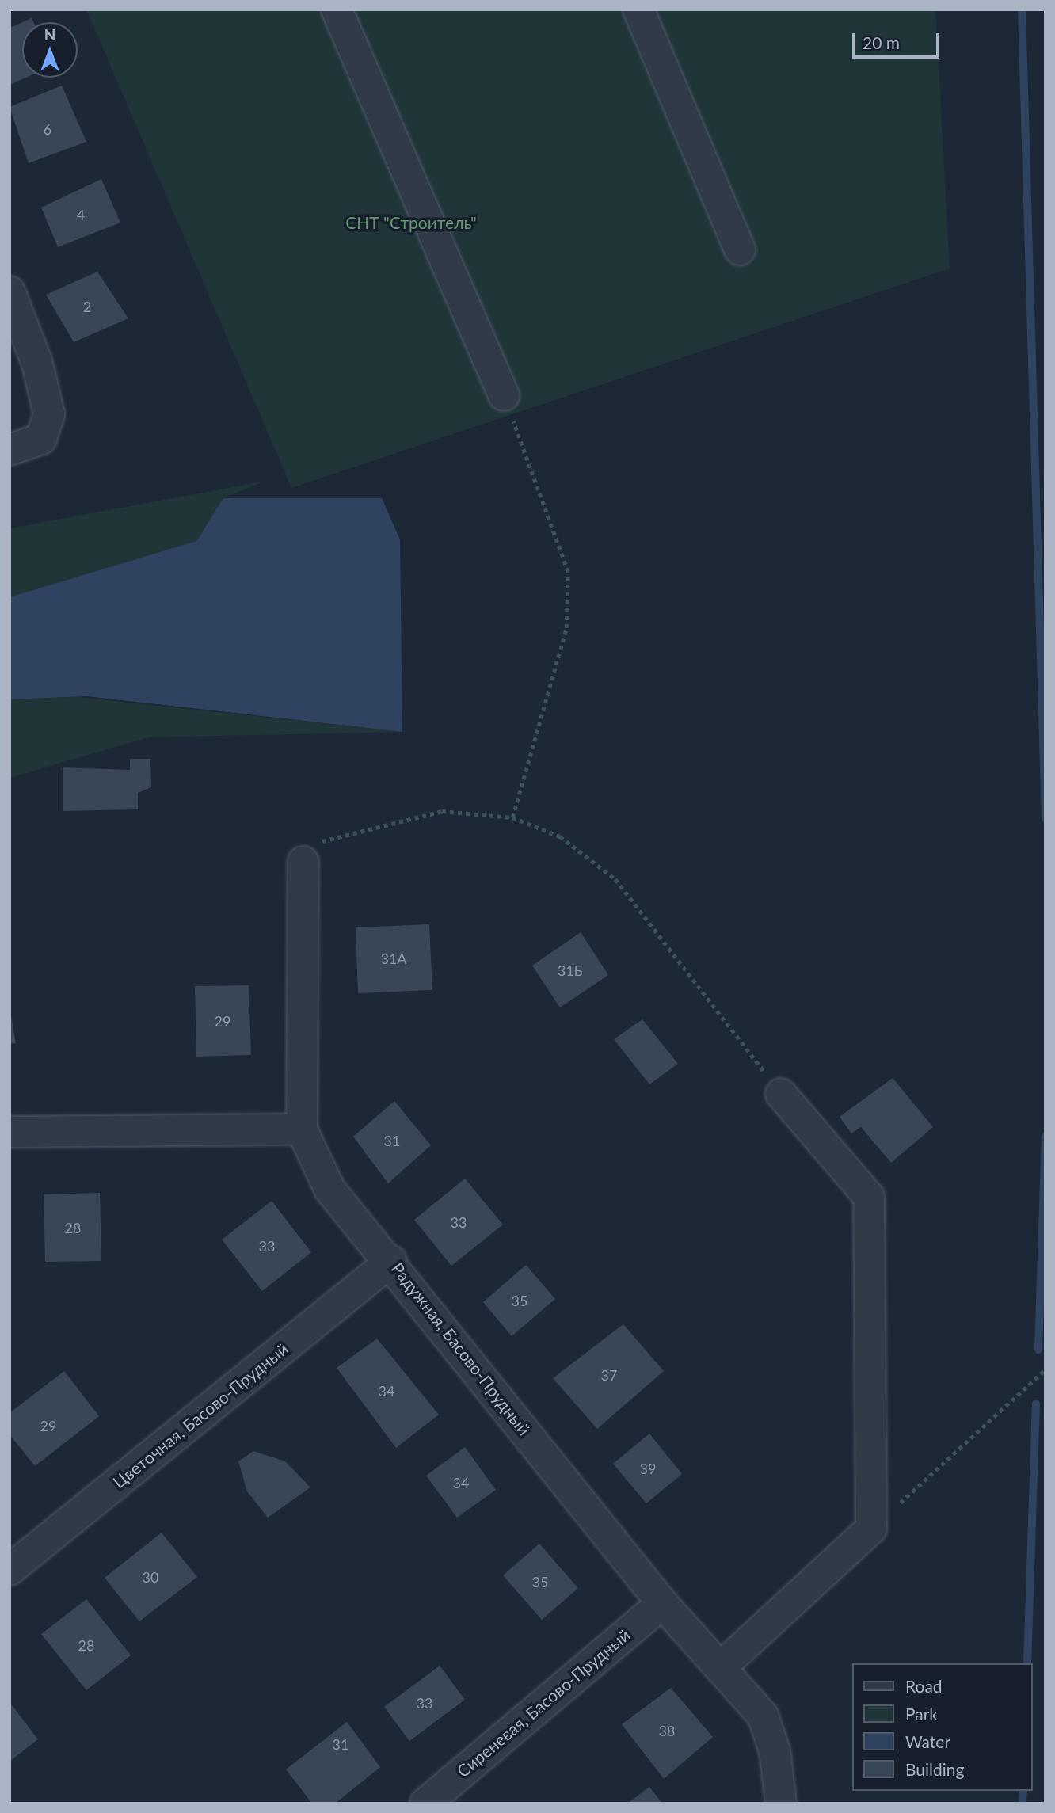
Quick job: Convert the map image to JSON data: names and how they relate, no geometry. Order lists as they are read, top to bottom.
{
  "streets": {
    "street": ["Радужная, Басово-Прудный", "Цветочная, Басово-Прудный", "Сиреневая, Басово-Прудный"]
  },
  "crossings": [
    ["Радужная, Басово-Прудный", "Цветочная, Басово-Прудный"],
    ["Радужная, Басово-Прудный", "Сиреневая, Басово-Прудный"]
  ],
  "parks": ["СНТ \"Строитель\""],
  "house_numbers": [
    "6",
    "4",
    "2",
    "31А",
    "31Б",
    "29",
    "31",
    "33",
    "28",
    "33",
    "35",
    "37",
    "34",
    "29",
    "39",
    "34",
    "30",
    "35",
    "28",
    "33",
    "38",
    "31"
  ],
  "legend": [
    "Road",
    "Park",
    "Water",
    "Building"
  ],
  "scale_bar": "20 m",
  "north": "top"
}
